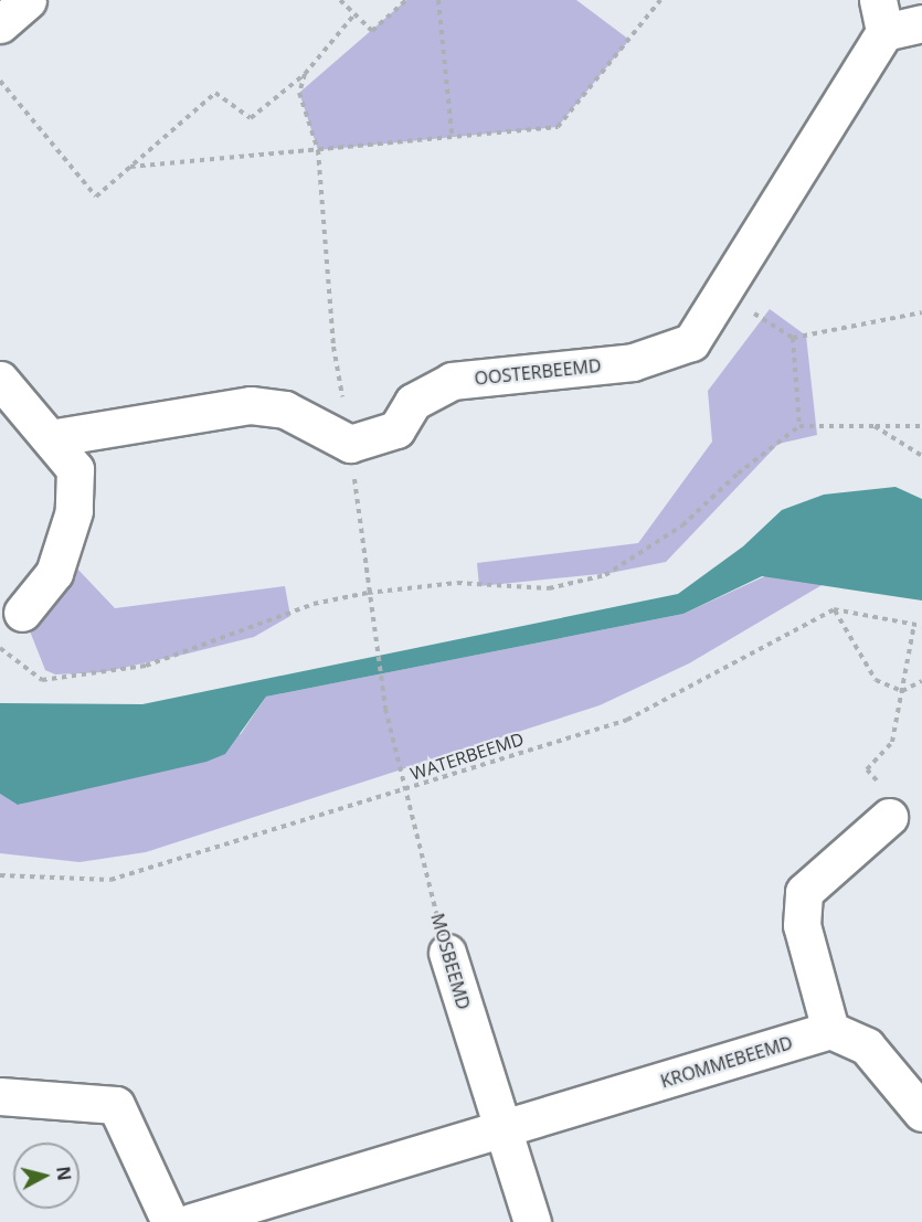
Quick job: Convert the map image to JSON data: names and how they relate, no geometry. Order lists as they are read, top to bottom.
{
  "streets": {
    "street": ["OOSTERBEEMD", "MOSBEEMD", "KROMMEBEEMD"],
    "path": ["WATERBEEMD"]
  },
  "crossings": [
    ["OOSTERBEEMD", "MOSBEEMD"],
    ["WATERBEEMD", "MOSBEEMD"],
    ["MOSBEEMD", "KROMMEBEEMD"]
  ],
  "north": "right"
}
